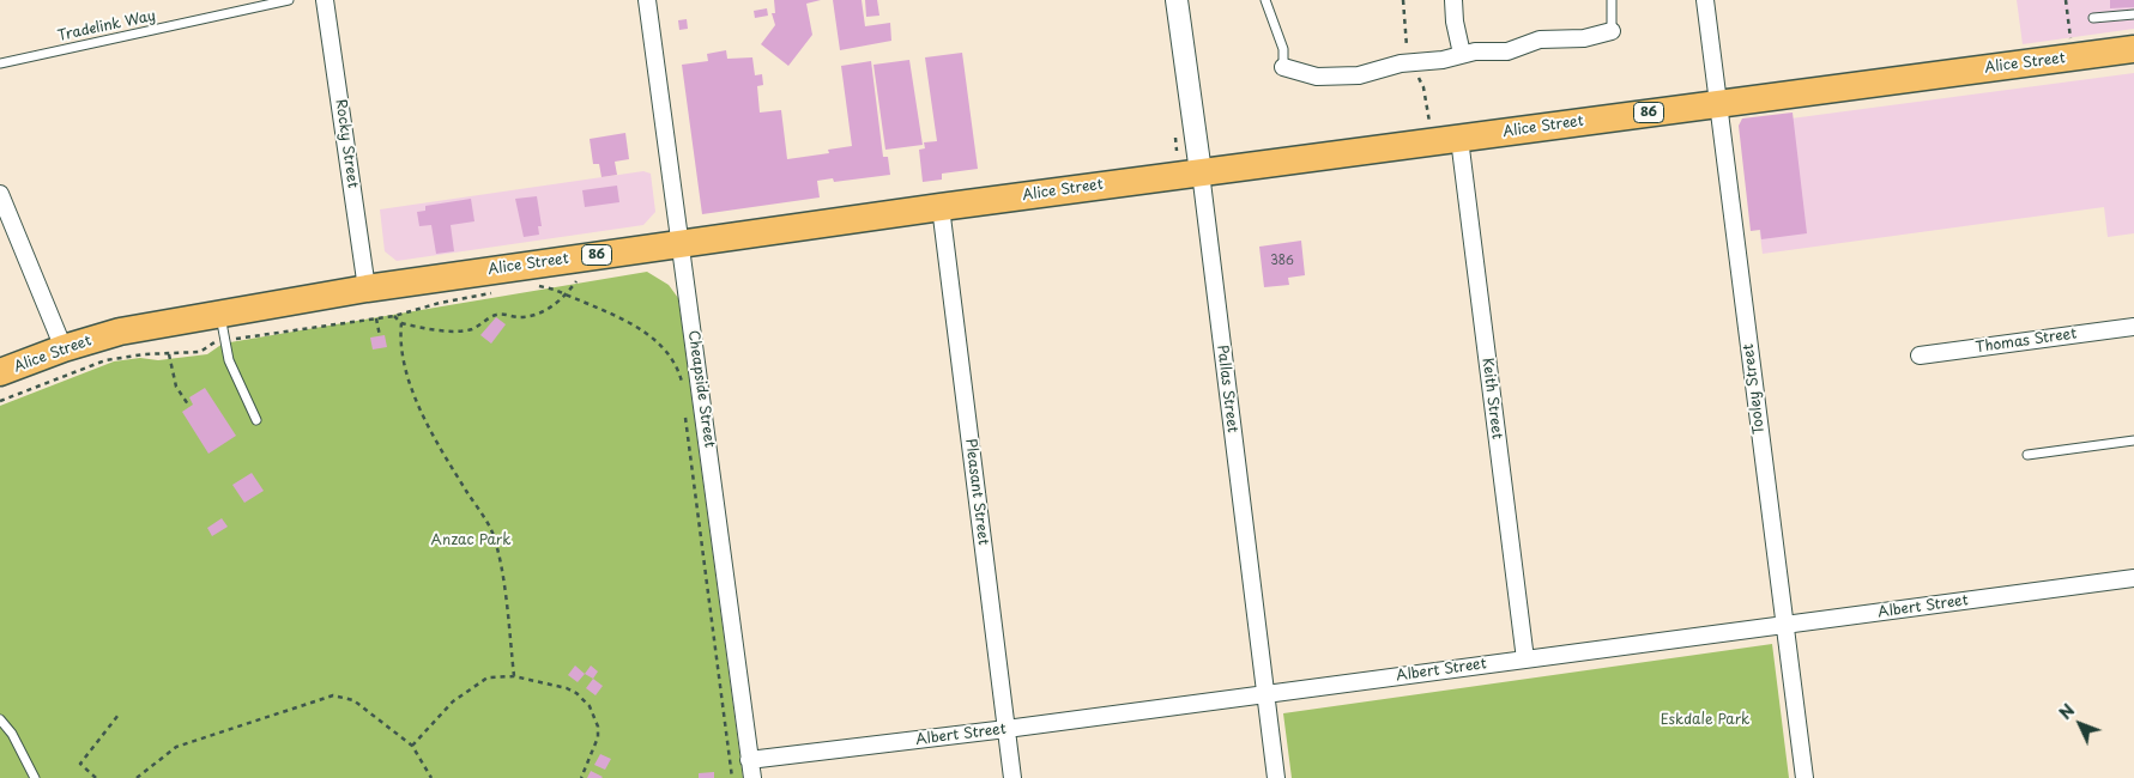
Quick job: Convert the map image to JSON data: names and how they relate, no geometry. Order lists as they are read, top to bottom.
{
  "streets": {
    "main road": ["Alice Street", "86"],
    "street": [
      "Rocky Street",
      "Thomas Street",
      "Cheapside Street",
      "Pallas Street",
      "Tooley Street",
      "Keith Street",
      "Pleasant Street",
      "Albert Street"
    ],
    "lane": ["Tradelink Way"]
  },
  "crossings": [
    ["Alice Street", "Rocky Street"],
    ["Alice Street", "Cheapside Street"],
    ["Alice Street", "Pallas Street"],
    ["Alice Street", "Tooley Street"],
    ["Alice Street", "Keith Street"],
    ["Alice Street", "Pleasant Street"],
    ["Cheapside Street", "Albert Street"],
    ["Pallas Street", "Albert Street"],
    ["Tooley Street", "Albert Street"],
    ["Keith Street", "Albert Street"],
    ["Pleasant Street", "Albert Street"]
  ],
  "parks": ["Anzac Park", "Eskdale Park"],
  "house_numbers": ["386"],
  "north": "top left"
}
